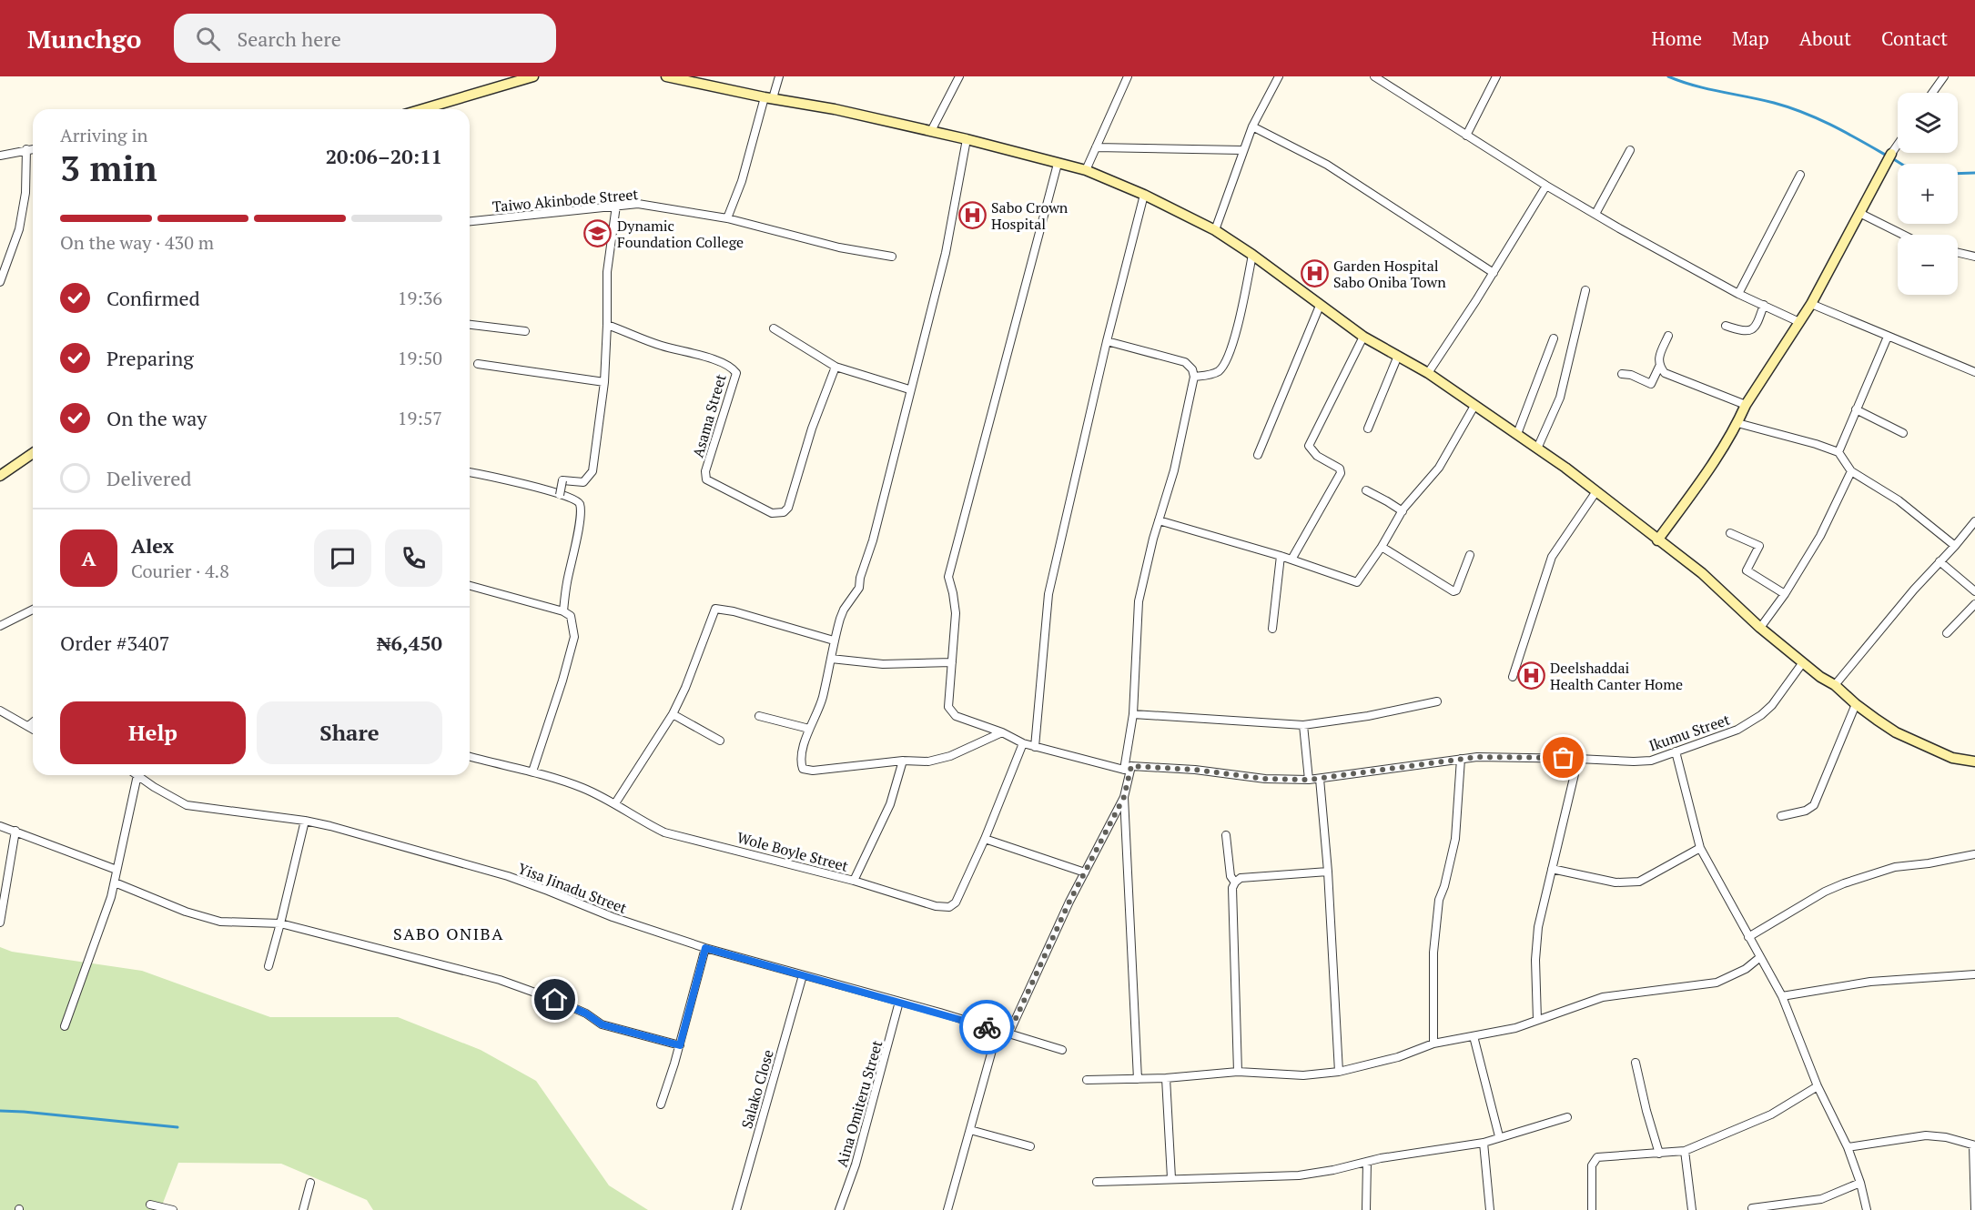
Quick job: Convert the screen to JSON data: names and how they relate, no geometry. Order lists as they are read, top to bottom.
{
  "streets": {
    "street": [
      "Taiwo Akinbode Street",
      "Asama Street",
      "Ikumu Street",
      "Wole Boyle Street",
      "Yisa Jinadu Street",
      "Salako Close",
      "Aina Omiteru Street"
    ]
  },
  "crossings": [
    ["Yisa Jinadu Street", "Salako Close"],
    ["Yisa Jinadu Street", "Aina Omiteru Street"]
  ],
  "districts": ["SABO ONIBA"],
  "places": {
    "hospital": ["Sabo Crown Hospital", "Garden Hospital Sabo Oniba Town", "Deelshaddai Health Canter Home"],
    "school or university": ["Dynamic Foundation College"]
  },
  "page": {
    "header": "Munchgo",
    "search": "Search here",
    "nav": [
      "Home",
      "Map",
      "About",
      "Contact"
    ],
    "map_buttons": ["+", "−"],
    "heading": ["3 min", "Arriving in", "20:06–20:11"],
    "panel": [
      "Alex",
      "Courier · 4.8",
      "Order #3407",
      "₦6,450"
    ],
    "bar": "On the way · 430 m",
    "list": [
      ["Confirmed", "19:36"],
      ["Preparing", "19:50"],
      ["On the way", "19:57"],
      "Delivered"
    ],
    "round": "A",
    "buttons": ["Help", "Share"]
  }
}
